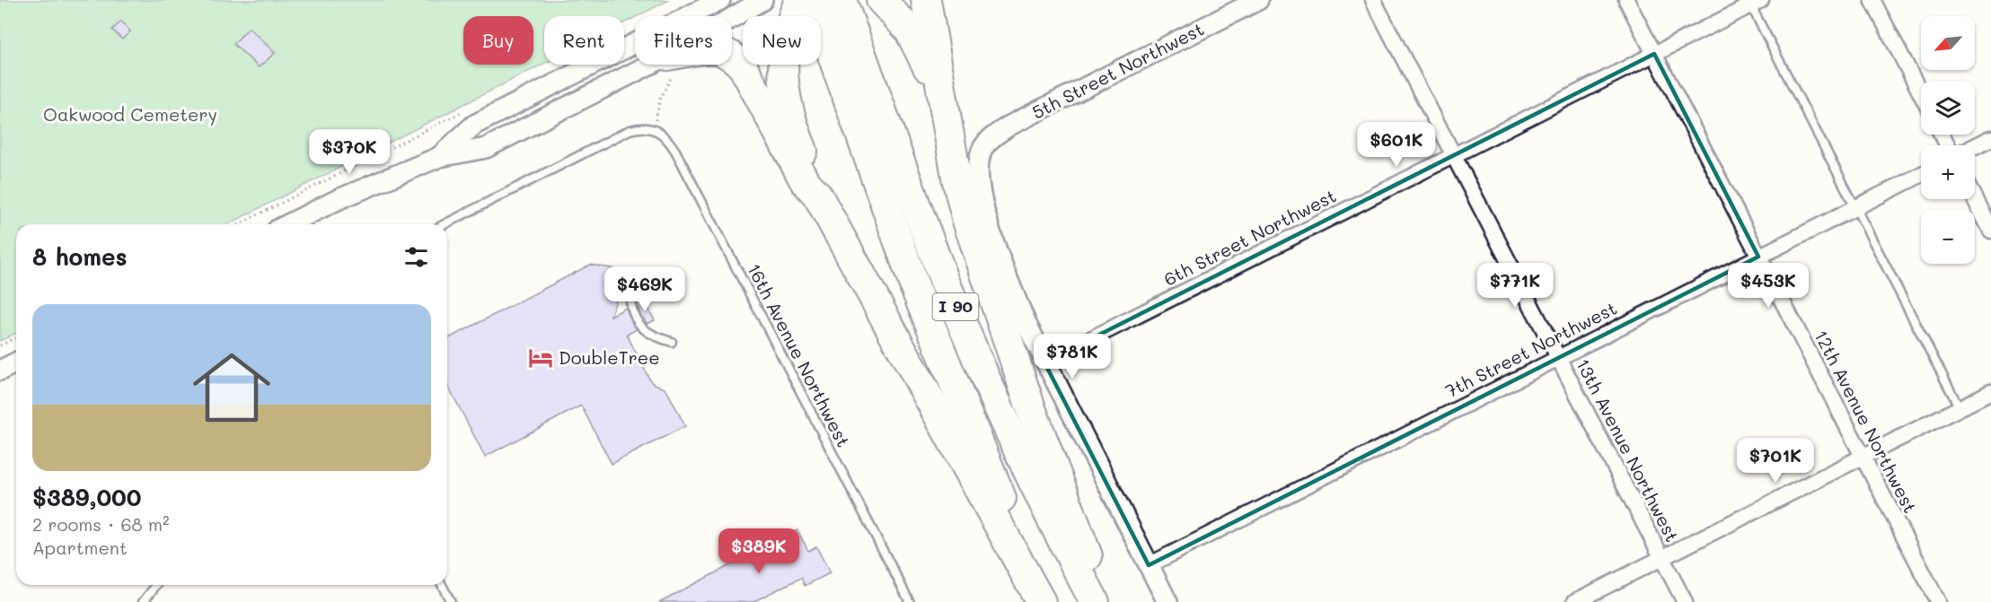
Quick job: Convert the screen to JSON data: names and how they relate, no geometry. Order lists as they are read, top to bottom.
{
  "streets": {
    "highway": ["I 90"],
    "street": [
      "5th Street Northwest",
      "6th Street Northwest",
      "7th Street Northwest",
      "12th Avenue Northwest",
      "13th Avenue Northwest"
    ],
    "lane": ["16th Avenue Northwest"]
  },
  "crossings": [
    ["5th Street Northwest", "6th Street Northwest"],
    ["6th Street Northwest", "12th Avenue Northwest"],
    ["6th Street Northwest", "13th Avenue Northwest"],
    ["7th Street Northwest", "12th Avenue Northwest"],
    ["7th Street Northwest", "13th Avenue Northwest"]
  ],
  "parks": ["Oakwood Cemetery"],
  "places": {
    "hotel": ["DoubleTree"]
  },
  "north": "bottom left",
  "page": {
    "map_buttons": ["+", "−"],
    "chip": [
      "Buy",
      "Rent",
      "Filters",
      "New"
    ],
    "price": [
      "$601K",
      "$370K",
      "$771K",
      "$453K",
      "$469K",
      "$781K",
      "$701K",
      "$389K"
    ],
    "heading": "8 homes",
    "list": [
      {
        "name": "$389,000",
        "note": "2 rooms · 68 m² · Apartment"
      }
    ]
  }
}
